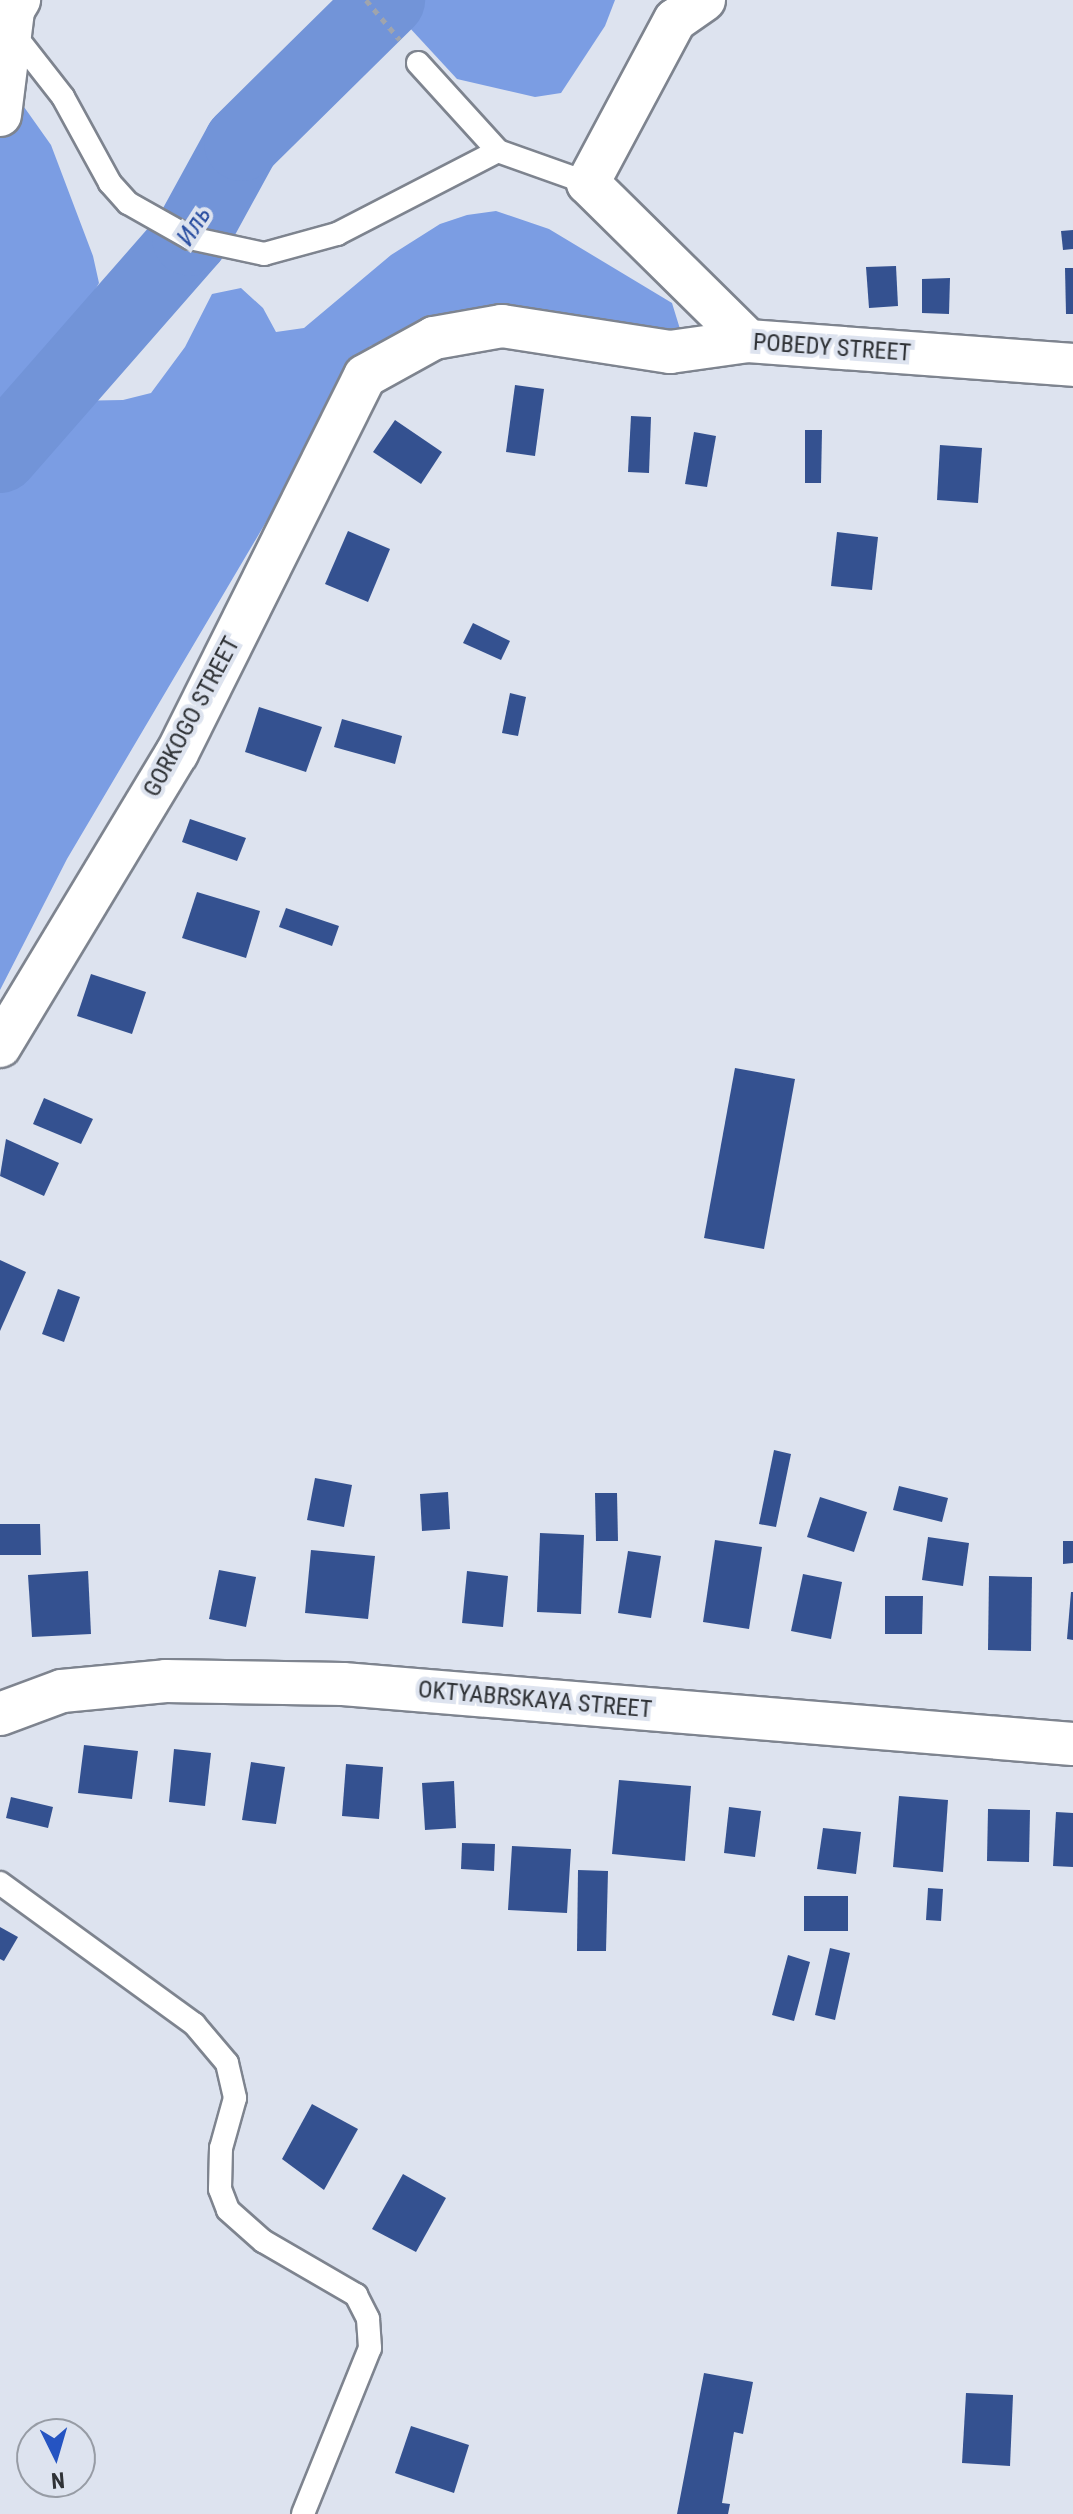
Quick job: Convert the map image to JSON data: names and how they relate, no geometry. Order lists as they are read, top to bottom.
{
  "streets": {
    "street": ["POBEDY STREET", "GORKOGO STREET", "OKTYABRSKAYA STREET"]
  },
  "crossings": [
    ["POBEDY STREET", "GORKOGO STREET"]
  ],
  "water": ["Иль"],
  "north": "bottom"
}
